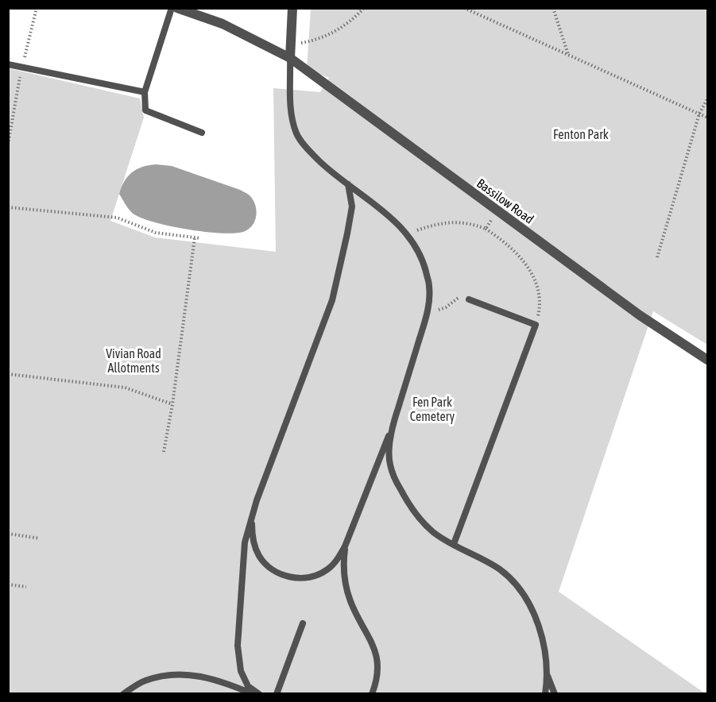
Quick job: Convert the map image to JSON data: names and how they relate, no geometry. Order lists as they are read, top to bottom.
{
  "streets": {
    "street": ["Bassilow Road"]
  },
  "parks": ["Fenton Park", "Vivian Road Allotments", "Fen Park Cemetery"]
}
